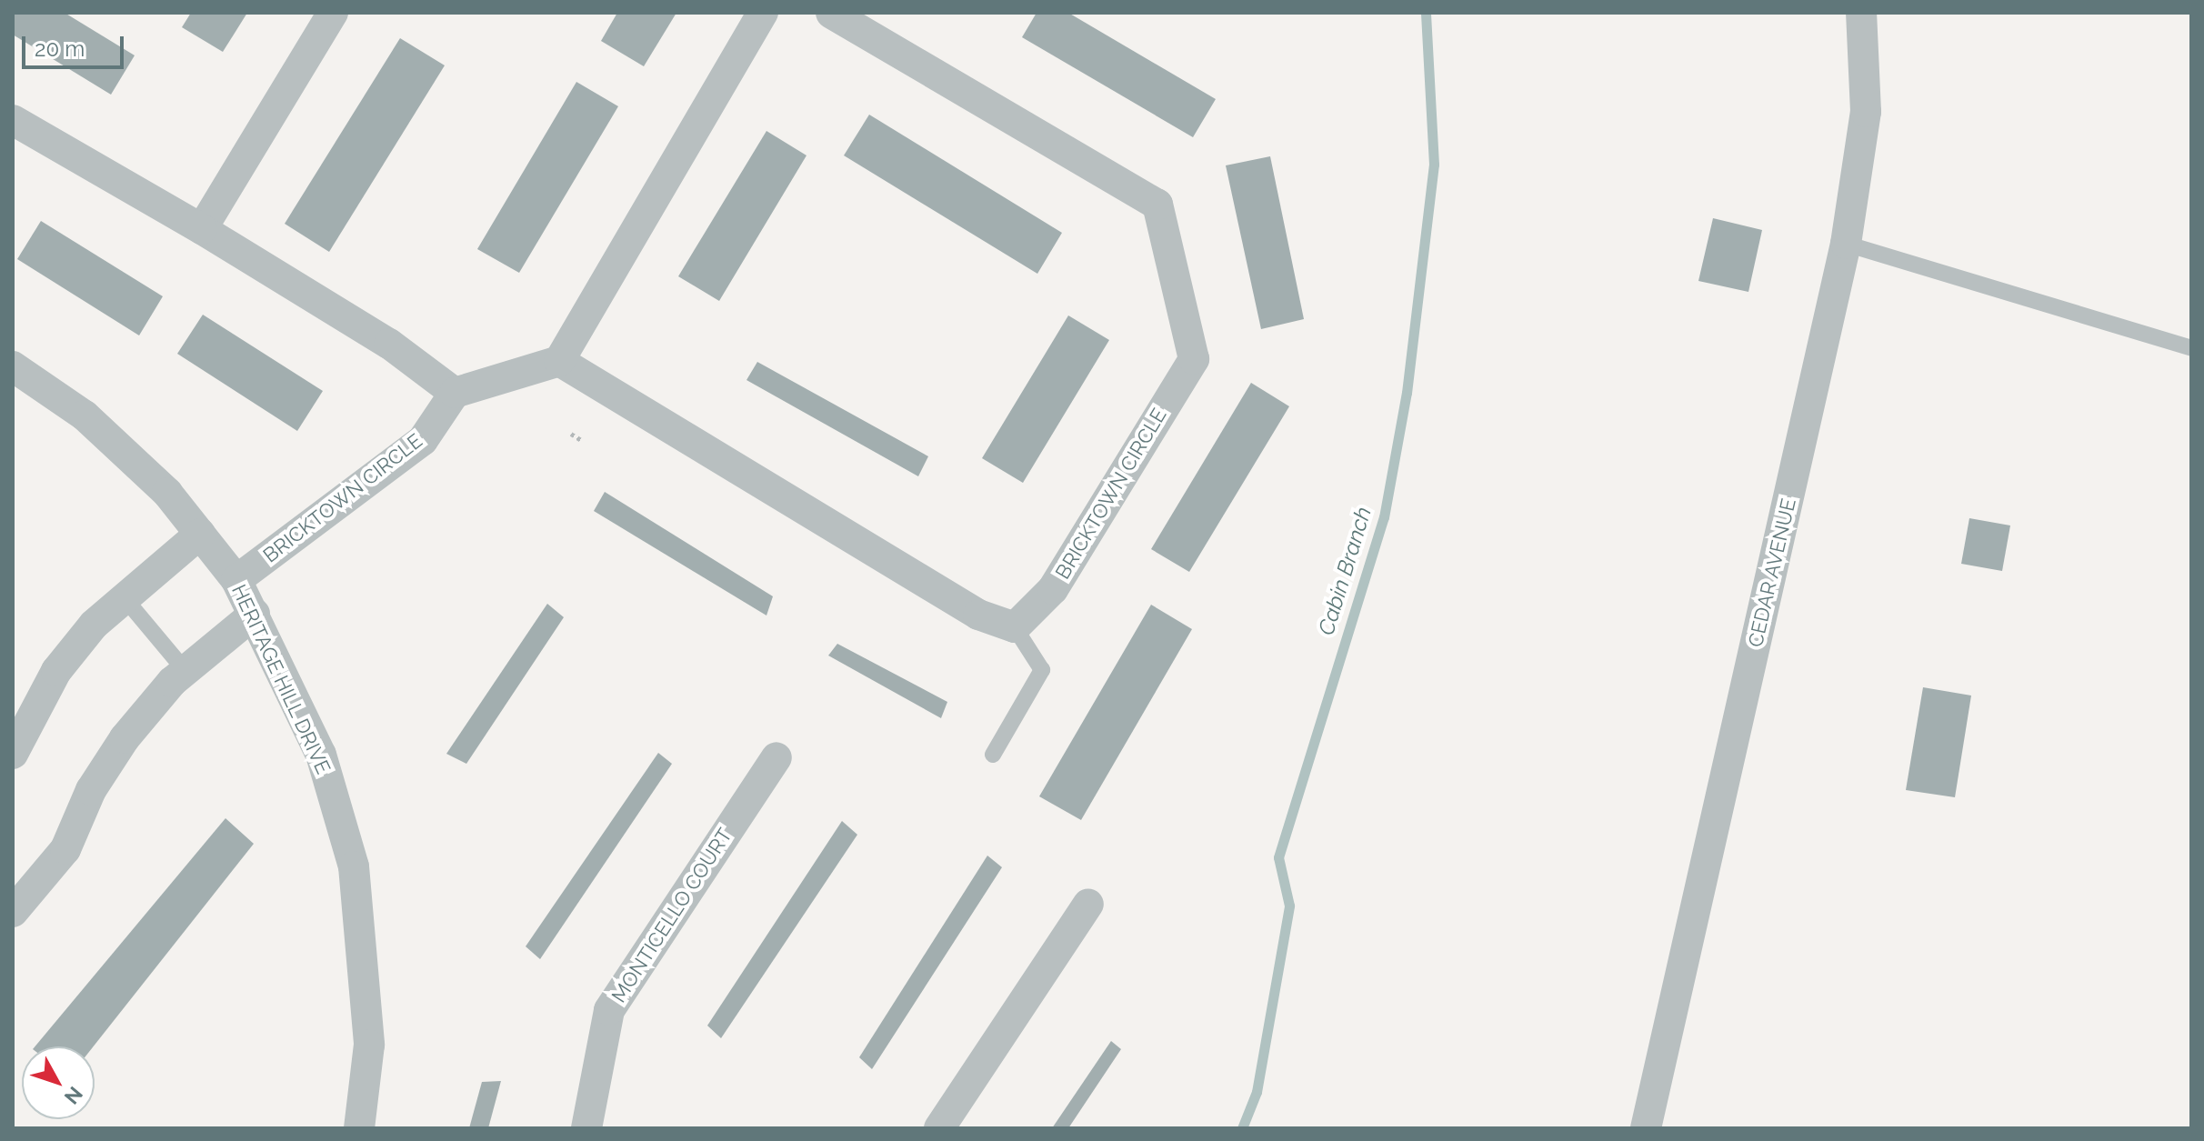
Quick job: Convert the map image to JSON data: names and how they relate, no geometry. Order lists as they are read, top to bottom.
{
  "streets": {
    "street": [
      "BRICKTOWN CIRCLE",
      "CEDAR AVENUE",
      "HERITAGE HILL DRIVE",
      "MONTICELLO COURT"
    ]
  },
  "crossings": [
    ["BRICKTOWN CIRCLE", "HERITAGE HILL DRIVE"]
  ],
  "water": ["Cabin Branch"],
  "scale_bar": "20 m",
  "north": "bottom right"
}
